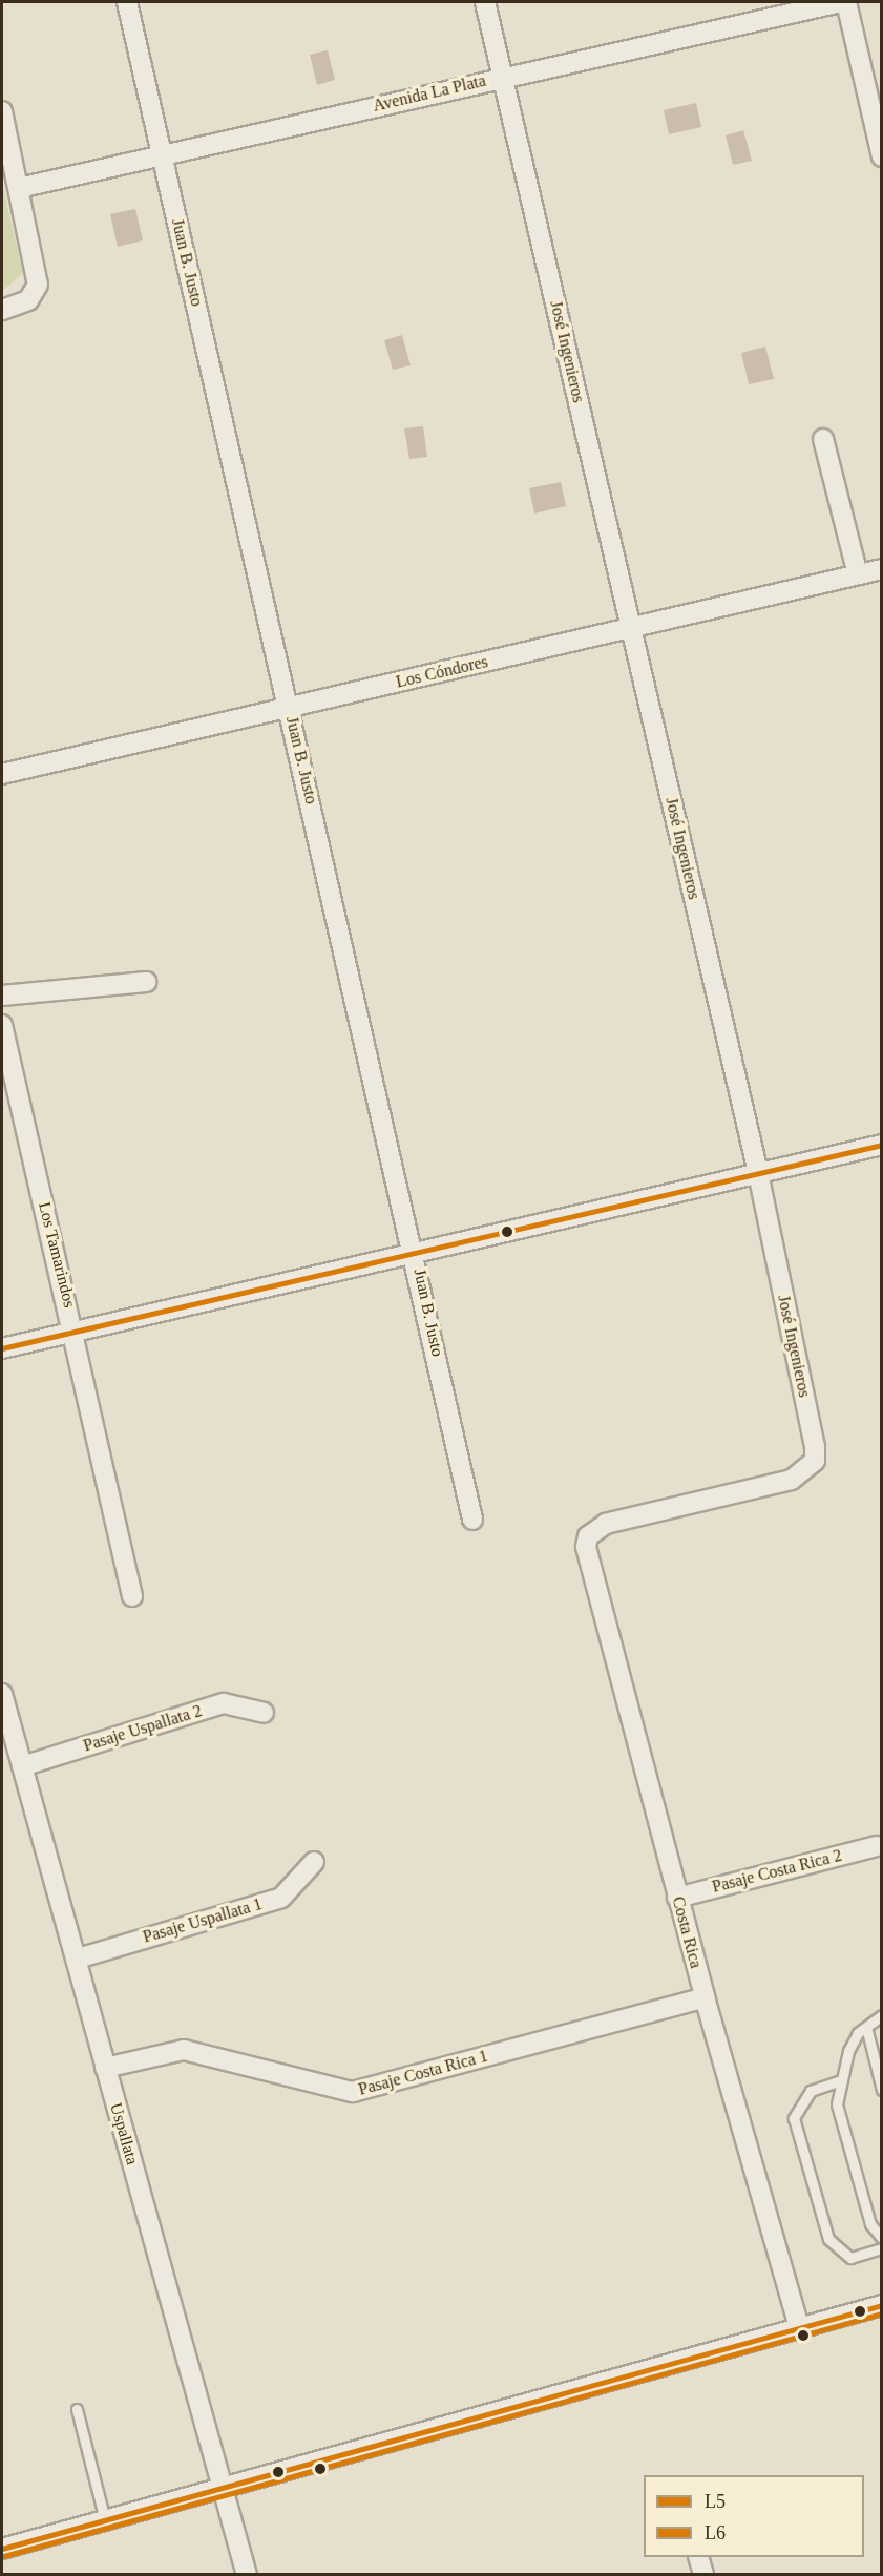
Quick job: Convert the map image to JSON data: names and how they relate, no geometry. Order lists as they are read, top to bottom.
{
  "streets": {
    "street": [
      "Avenida La Plata",
      "Juan B. Justo",
      "José Ingenieros",
      "Los Cóndores",
      "Los Tamarindos",
      "Pasaje Uspallata 2",
      "Pasaje Costa Rica 2",
      "Pasaje Uspallata 1",
      "Costa Rica",
      "Pasaje Costa Rica 1",
      "Uspallata"
    ]
  },
  "crossings": [
    ["Avenida La Plata", "Juan B. Justo"],
    ["Avenida La Plata", "José Ingenieros"],
    ["Juan B. Justo", "Los Cóndores"],
    ["José Ingenieros", "Los Cóndores"],
    ["José Ingenieros", "Costa Rica"],
    ["Pasaje Uspallata 2", "Uspallata"],
    ["Pasaje Costa Rica 2", "Costa Rica"],
    ["Pasaje Uspallata 1", "Uspallata"],
    ["Costa Rica", "Pasaje Costa Rica 1"],
    ["Pasaje Costa Rica 1", "Uspallata"]
  ],
  "lines": ["transit line L5", "transit line L6"],
  "legend": ["L5", "L6"]
}
